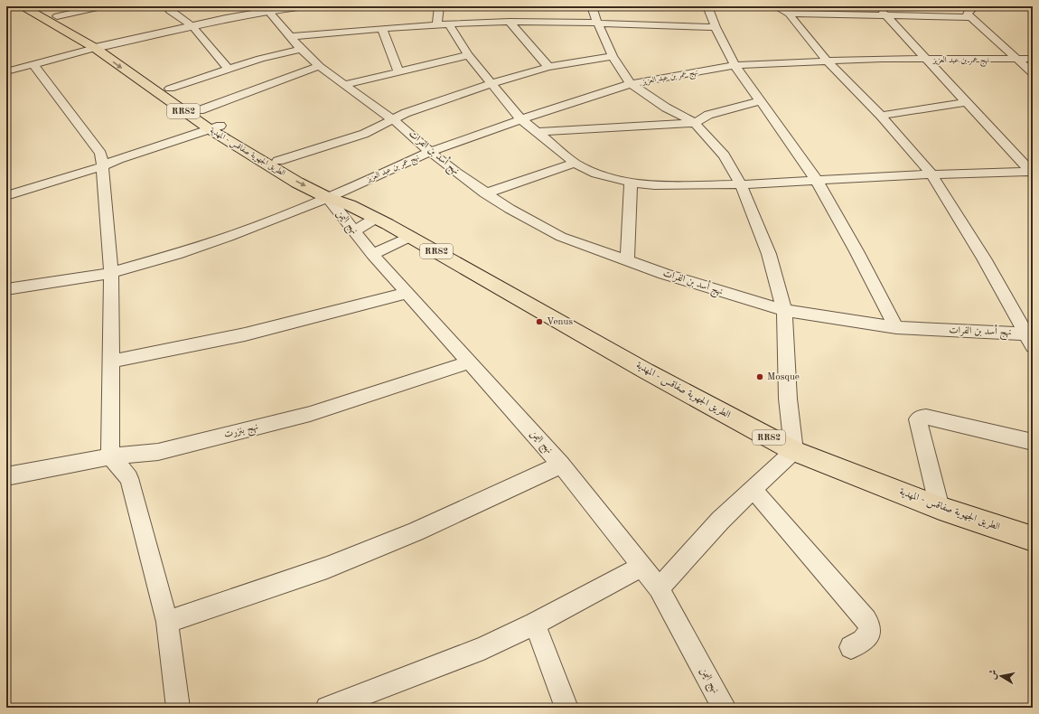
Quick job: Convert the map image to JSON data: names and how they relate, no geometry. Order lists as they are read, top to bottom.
{
  "streets": {
    "main road": ["RR82", "الطريق الجهوية صفاقس - المهدية"],
    "street": [
      "نهج عمر بن عبد العزيز",
      "نهج أسد بن الفرات",
      "نهج اليمن",
      "نهج بنزرت"
    ]
  },
  "crossings": [
    ["نهج عمر بن عبد العزيز", "الطريق الجهوية صفاقس - المهدية"],
    ["نهج عمر بن عبد العزيز", "نهج أسد بن الفرات"],
    ["نهج عمر بن عبد العزيز", "نهج اليمن"],
    ["الطريق الجهوية صفاقس - المهدية", "نهج اليمن"],
    ["نهج اليمن", "نهج بنزرت"]
  ],
  "places": ["Venus", "Mosque"],
  "north": "left"
}
